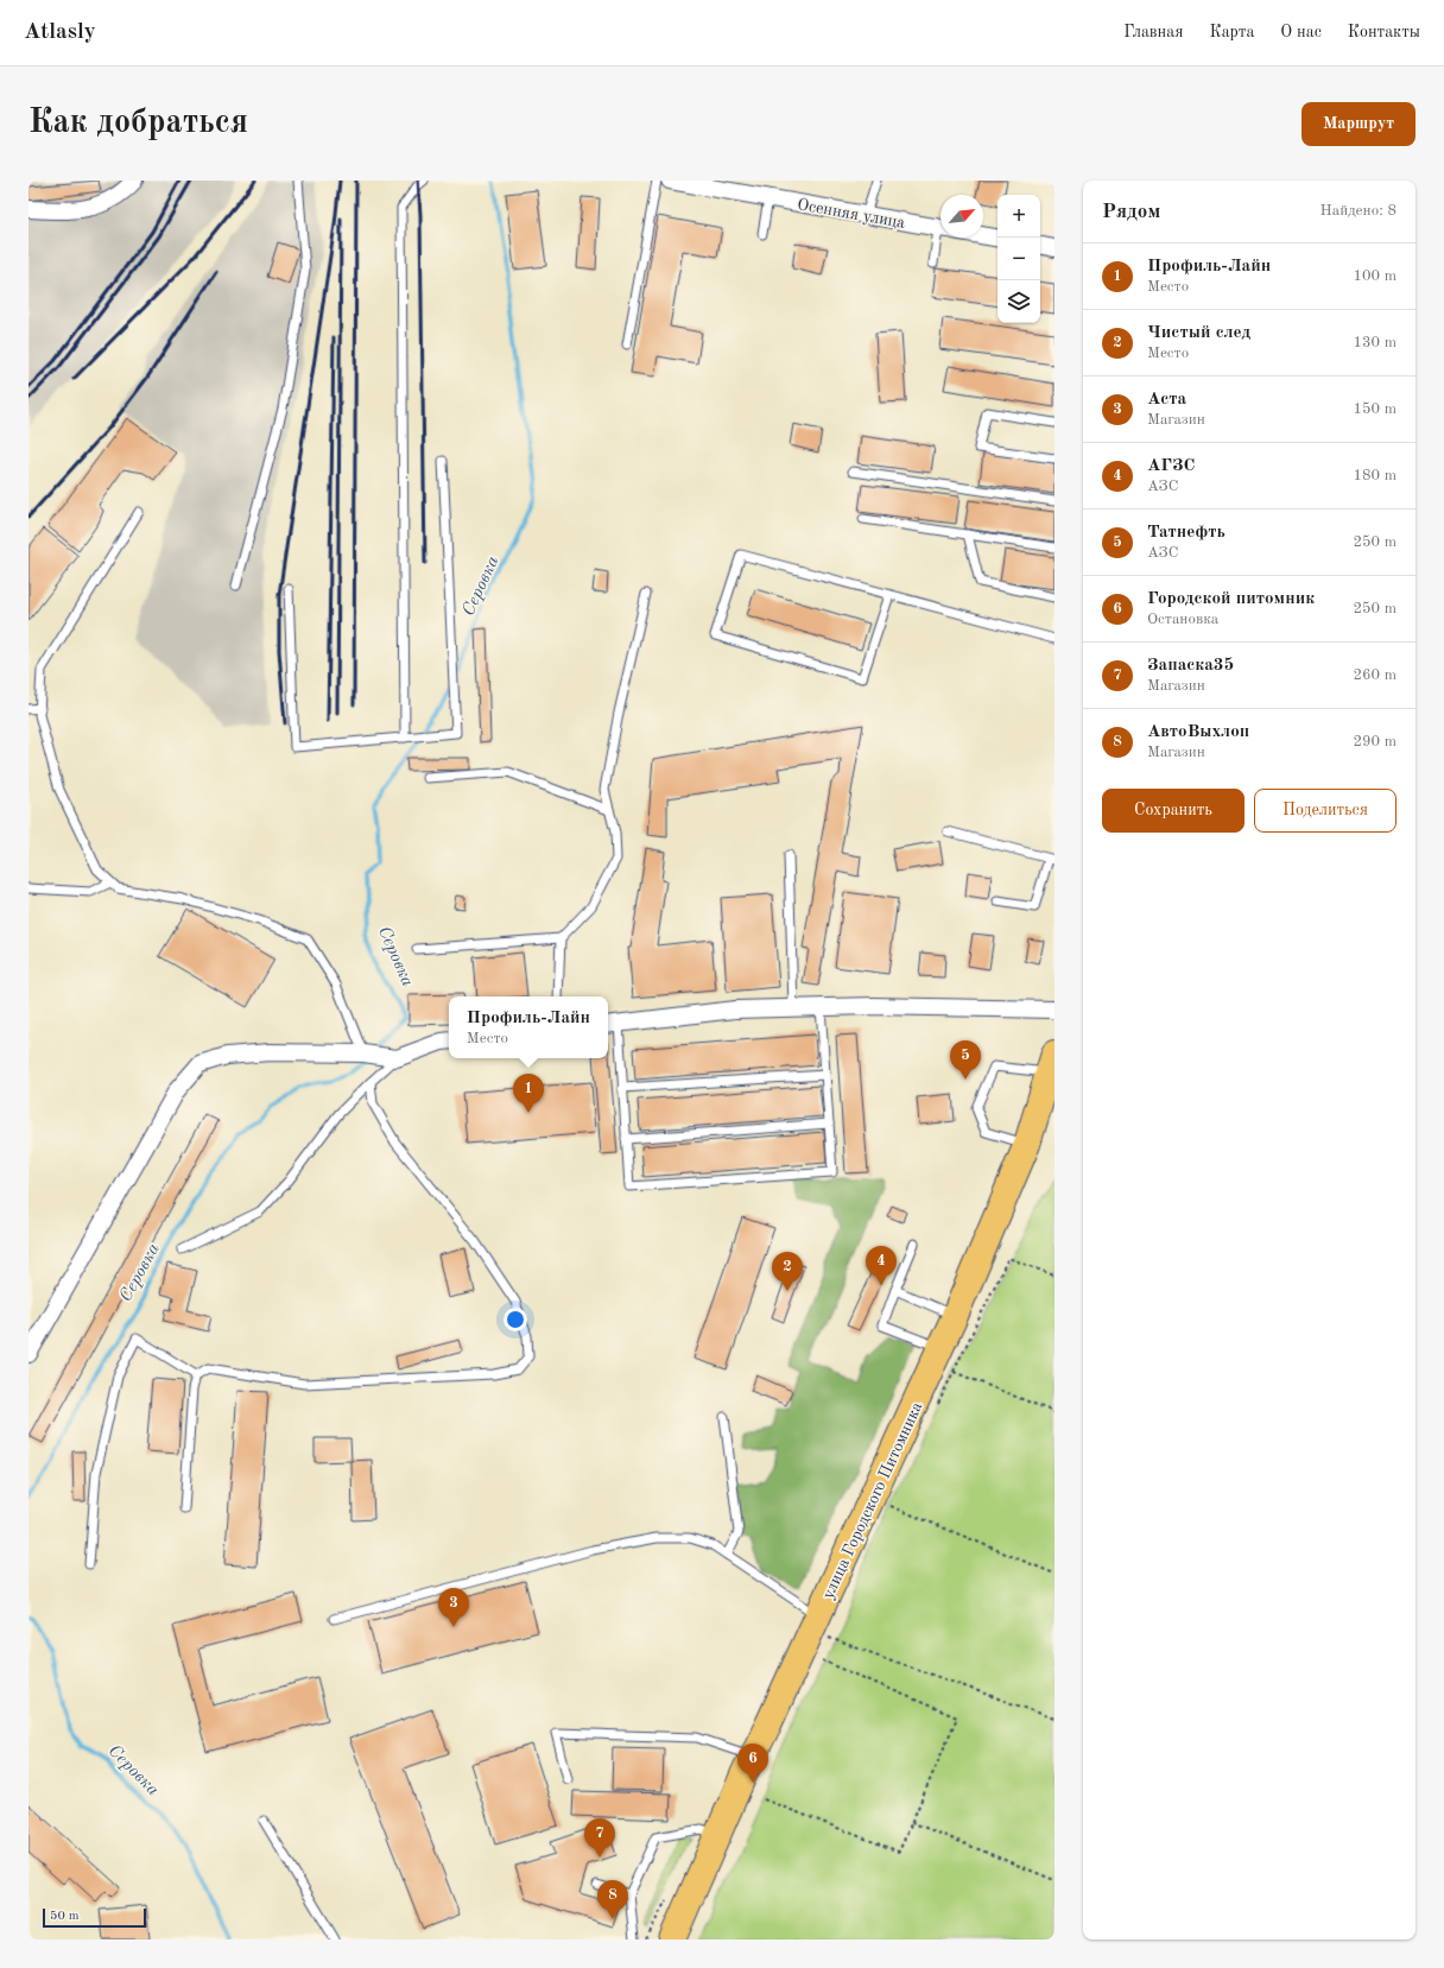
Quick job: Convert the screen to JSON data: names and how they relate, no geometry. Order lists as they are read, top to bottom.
{
  "streets": {
    "main road": ["улица Городского Питомника"],
    "street": ["Осенняя улица"]
  },
  "water": ["Серовка"],
  "scale_bar": "50 m",
  "north": "top right",
  "page": {
    "header": "Atlasly",
    "nav": [
      "Главная",
      "Карта",
      "О нас",
      "Контакты"
    ],
    "buttons": [
      "Маршрут",
      ["Сохранить", "Поделиться"]
    ],
    "title": "Как добраться",
    "heading": ["Рядом", "Найдено: 8"],
    "map_buttons": ["+", "−"],
    "list": [
      {
        "mark": "1",
        "name": "Профиль-Лайн",
        "note": "Место",
        "value": "100 m"
      },
      {
        "mark": "2",
        "name": "Чистый след",
        "note": "Место",
        "value": "130 m"
      },
      {
        "mark": "3",
        "name": "Аста",
        "note": "Магазин",
        "value": "150 m"
      },
      {
        "mark": "4",
        "name": "АГЗС",
        "note": "АЗС",
        "value": "180 m"
      },
      {
        "mark": "5",
        "name": "Татнефть",
        "note": "АЗС",
        "value": "250 m"
      },
      {
        "mark": "6",
        "name": "Городской питомник",
        "note": "Остановка",
        "value": "250 m"
      },
      {
        "mark": "7",
        "name": "Запаска35",
        "note": "Магазин",
        "value": "260 m"
      },
      {
        "mark": "8",
        "name": "АвтоВыхлоп",
        "note": "Магазин",
        "value": "290 m"
      }
    ],
    "popup": ["Профиль-Лайн", "Место"],
    "pins": [
      "5",
      "1",
      "4",
      "2",
      "3",
      "6",
      "7",
      "8"
    ],
    "scale": "50 m"
  }
}
